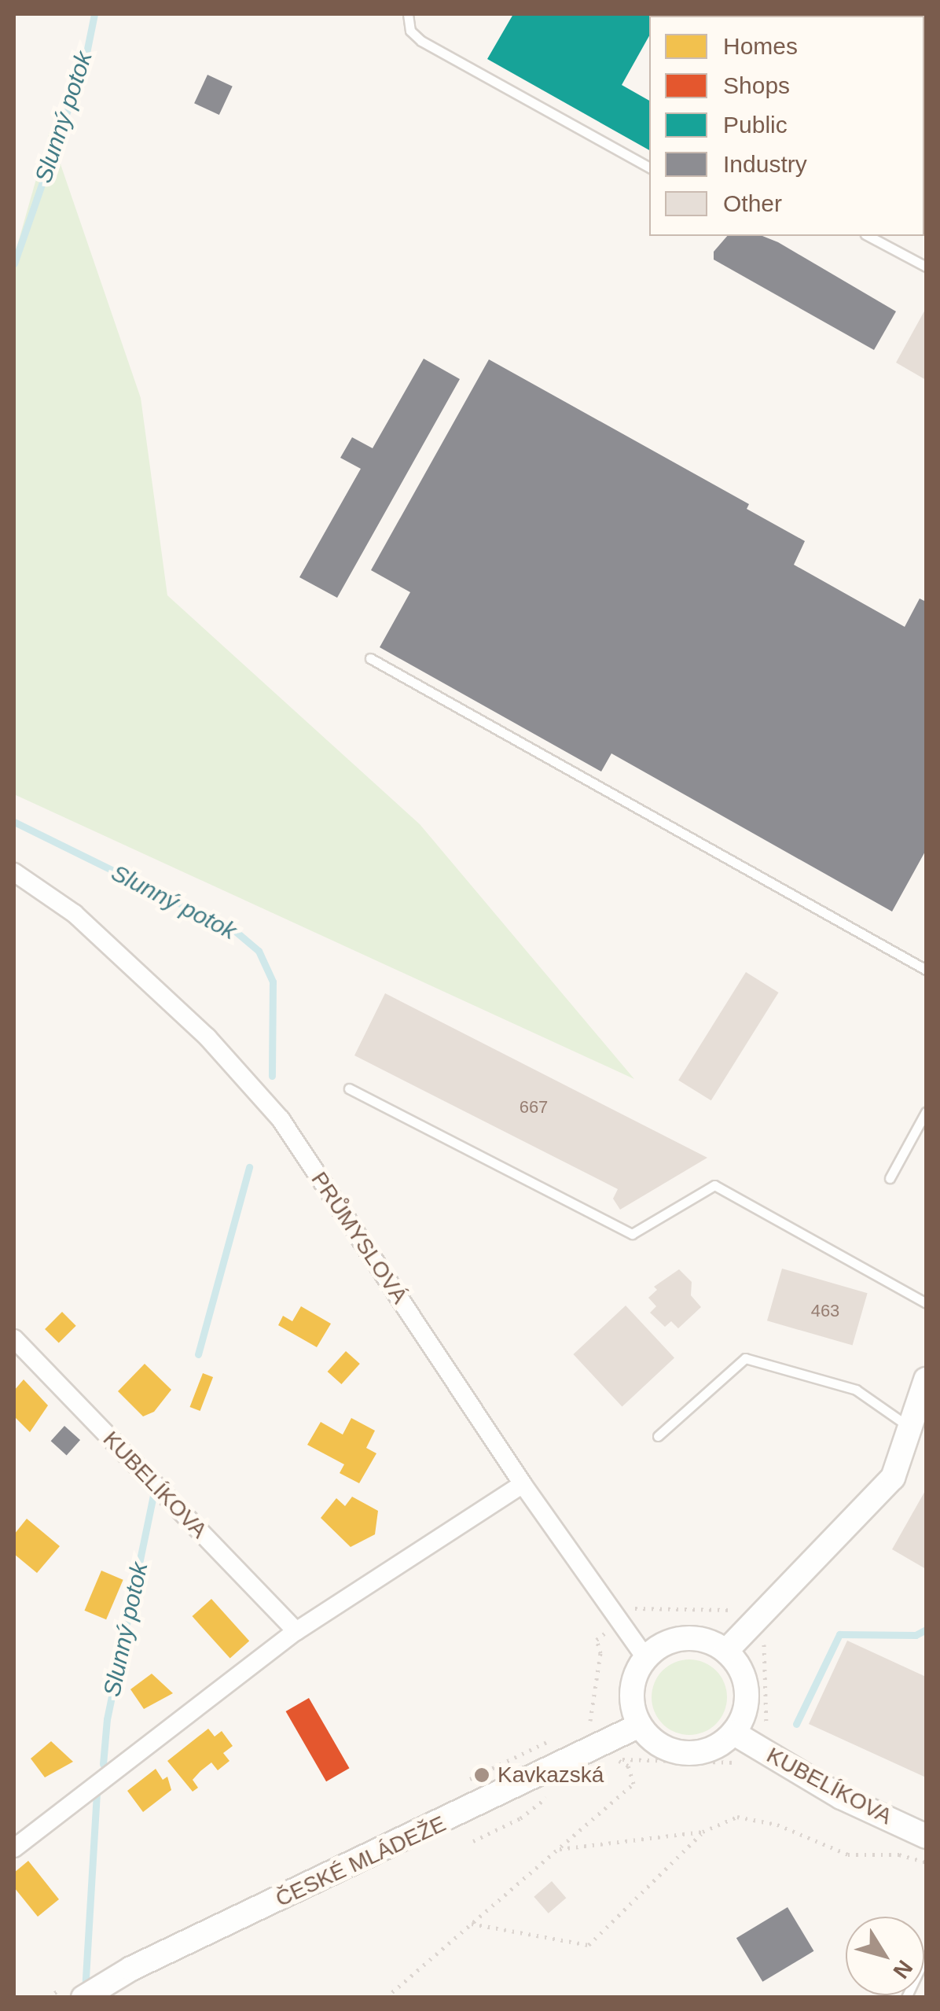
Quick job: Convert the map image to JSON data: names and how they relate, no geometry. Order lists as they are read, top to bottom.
{
  "streets": {
    "street": ["PRŮMYSLOVÁ", "KUBELÍKOVA", "ČESKÉ MLÁDEŽE"]
  },
  "crossings": [
    ["PRŮMYSLOVÁ", "KUBELÍKOVA"],
    ["PRŮMYSLOVÁ", "ČESKÉ MLÁDEŽE"],
    ["KUBELÍKOVA", "ČESKÉ MLÁDEŽE"]
  ],
  "water": ["Slunný potok"],
  "places": ["Kavkazská"],
  "house_numbers": ["667", "463"],
  "legend": [
    "Homes",
    "Shops",
    "Public",
    "Industry",
    "Other"
  ],
  "north": "bottom right"
}
